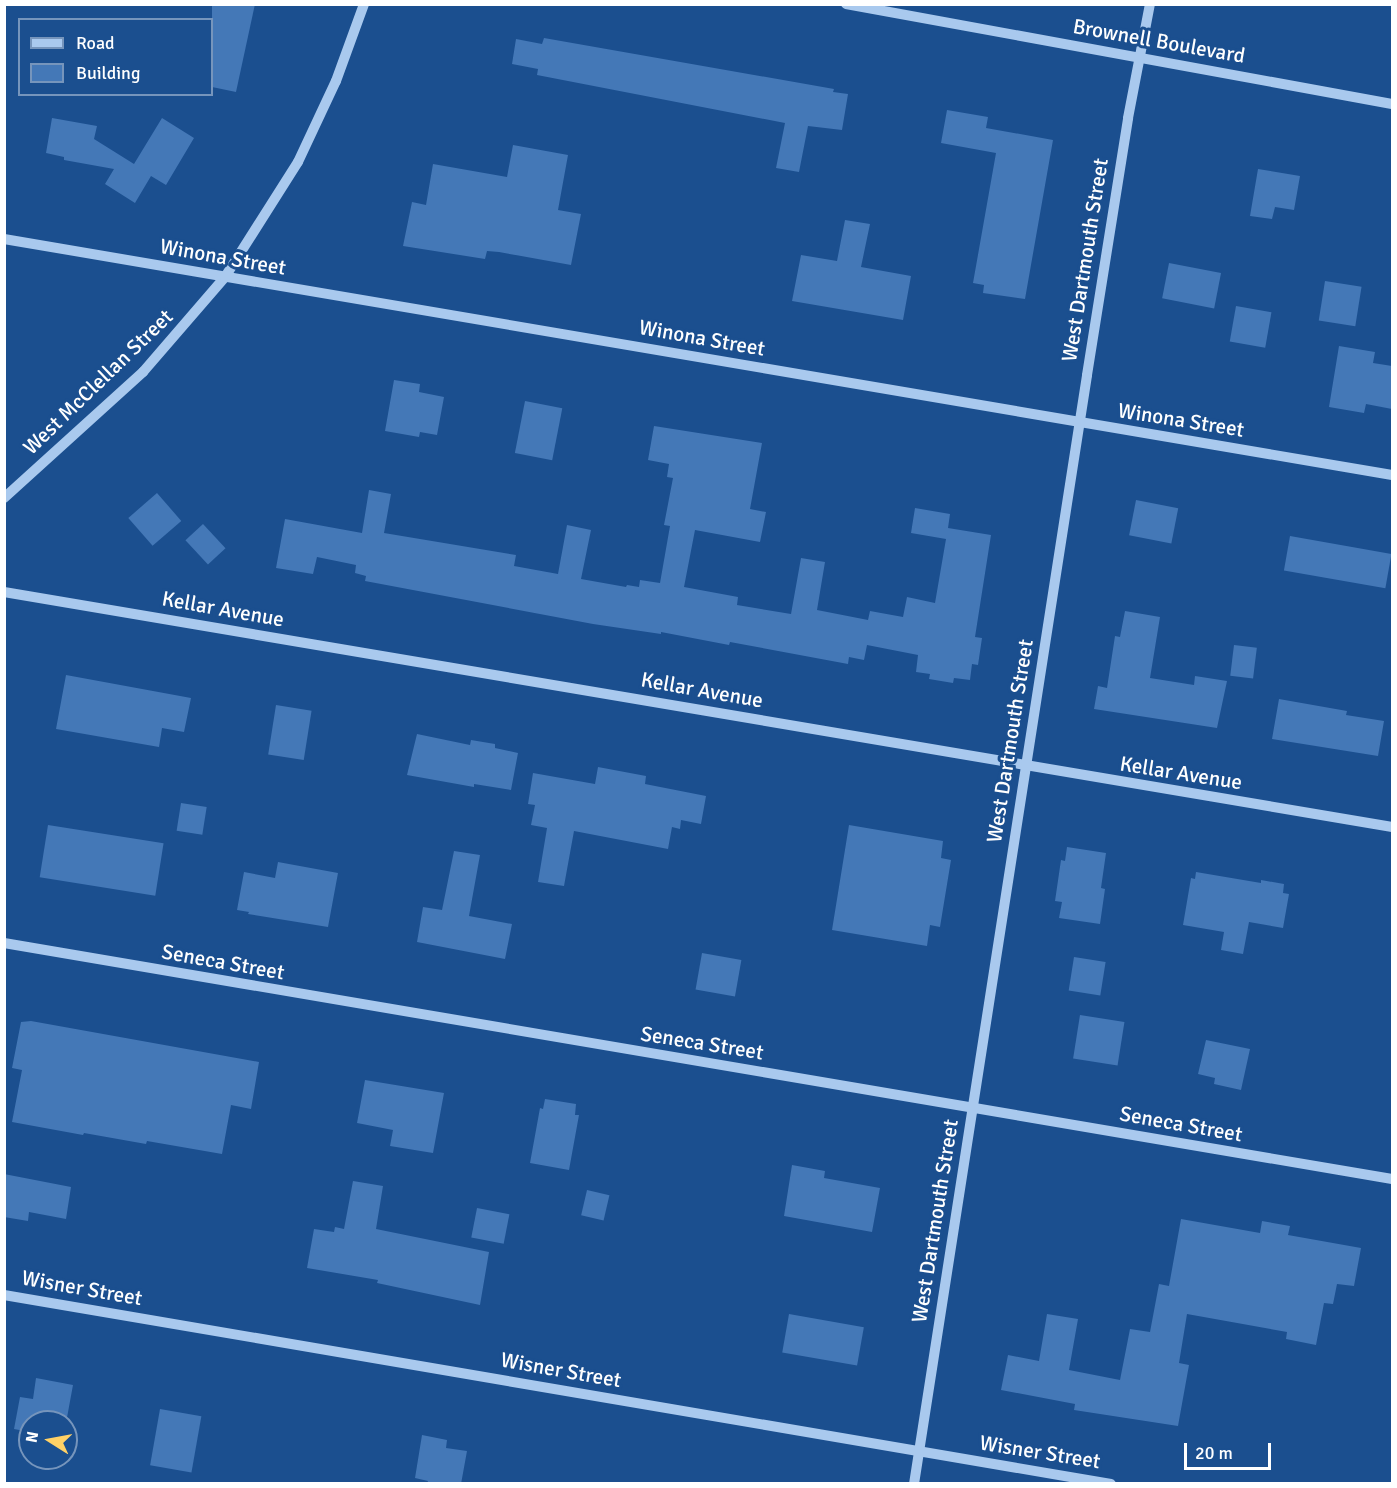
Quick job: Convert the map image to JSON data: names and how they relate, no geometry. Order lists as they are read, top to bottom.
{
  "streets": {
    "street": [
      "Brownell Boulevard",
      "Winona Street",
      "West Dartmouth Street",
      "West McClellan Street",
      "Kellar Avenue",
      "Seneca Street",
      "Wisner Street"
    ]
  },
  "crossings": [
    ["Brownell Boulevard", "West Dartmouth Street"],
    ["Winona Street", "West Dartmouth Street"],
    ["Winona Street", "West McClellan Street"],
    ["West Dartmouth Street", "Kellar Avenue"],
    ["West Dartmouth Street", "Seneca Street"],
    ["West Dartmouth Street", "Wisner Street"]
  ],
  "legend": ["Road", "Building"],
  "scale_bar": "20 m",
  "north": "left"
}
